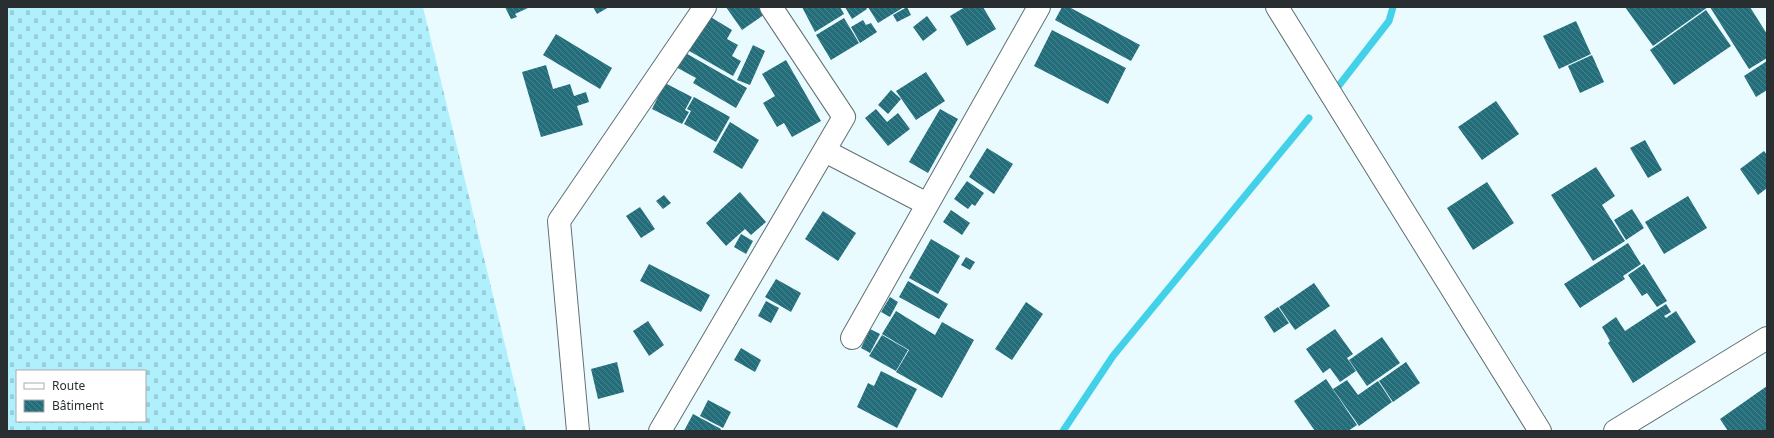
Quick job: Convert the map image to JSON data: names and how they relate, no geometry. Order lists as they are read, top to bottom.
{
  "legend": ["Route", "Bâtiment"]
}
